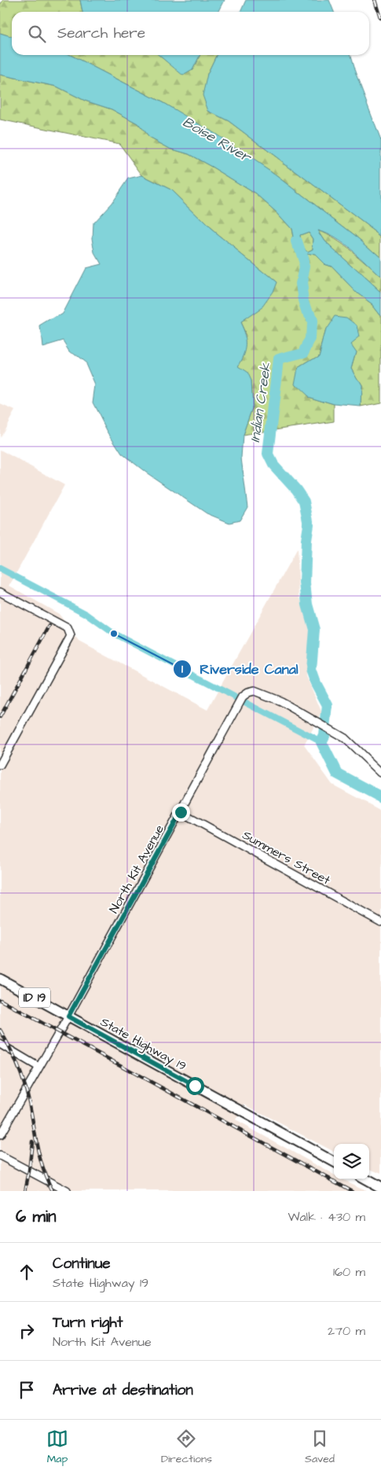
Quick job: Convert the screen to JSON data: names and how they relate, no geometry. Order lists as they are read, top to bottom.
{
  "streets": {
    "main road": ["ID 19", "State Highway 19"],
    "street": ["Summers Street", "North Kit Avenue"]
  },
  "crossings": [
    ["Summers Street", "North Kit Avenue"],
    ["North Kit Avenue", "State Highway 19"]
  ],
  "water": ["Boise River", "Indian Creek"],
  "places": ["Riverside Canal"],
  "page": {
    "search": "Search here",
    "heading": ["6 min", "Walk · 430 m"],
    "list": [
      ["Continue", "State Highway 19", "160 m"],
      ["Turn right", "North Kit Avenue", "270 m"],
      "Arrive at destination"
    ],
    "nav": ["Map", "Directions", "Saved"]
  }
}
